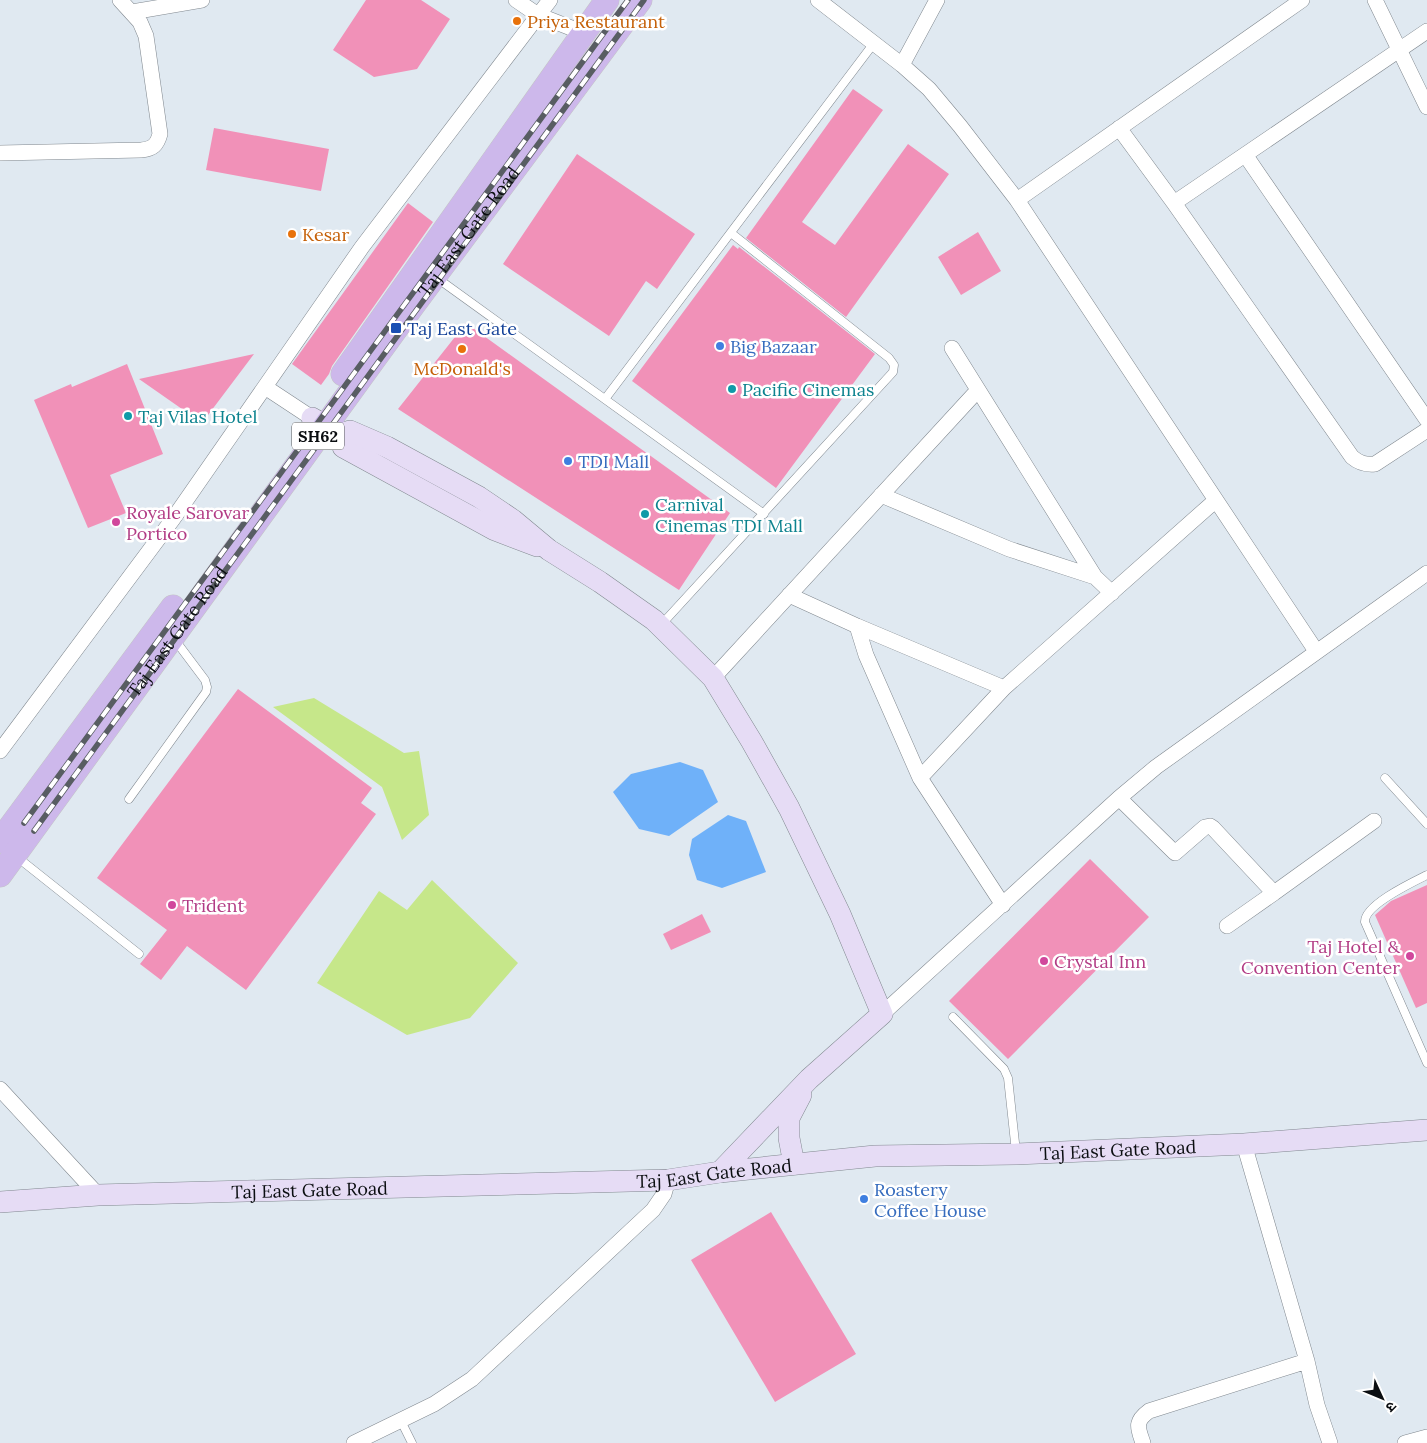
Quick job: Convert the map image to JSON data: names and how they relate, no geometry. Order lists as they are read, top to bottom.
{
  "streets": {
    "main road": ["Taj East Gate Road", "SH62"]
  },
  "crossings": [
    ["Taj East Gate Road", "SH62"]
  ],
  "places": {
    "other": [
      "Priya Restaurant",
      "Kesar",
      "Big Bazaar",
      "McDonald's",
      "Pacific Cinemas",
      "Taj Vilas Hotel",
      "TDI Mall",
      "Carnival Cinemas TDI Mall",
      "Royale Sarovar Portico",
      "Trident",
      "Taj Hotel & Convention Center",
      "Crystal Inn",
      "Roastery Coffee House"
    ],
    "transit": ["Taj East Gate"]
  },
  "north": "bottom right"
}
